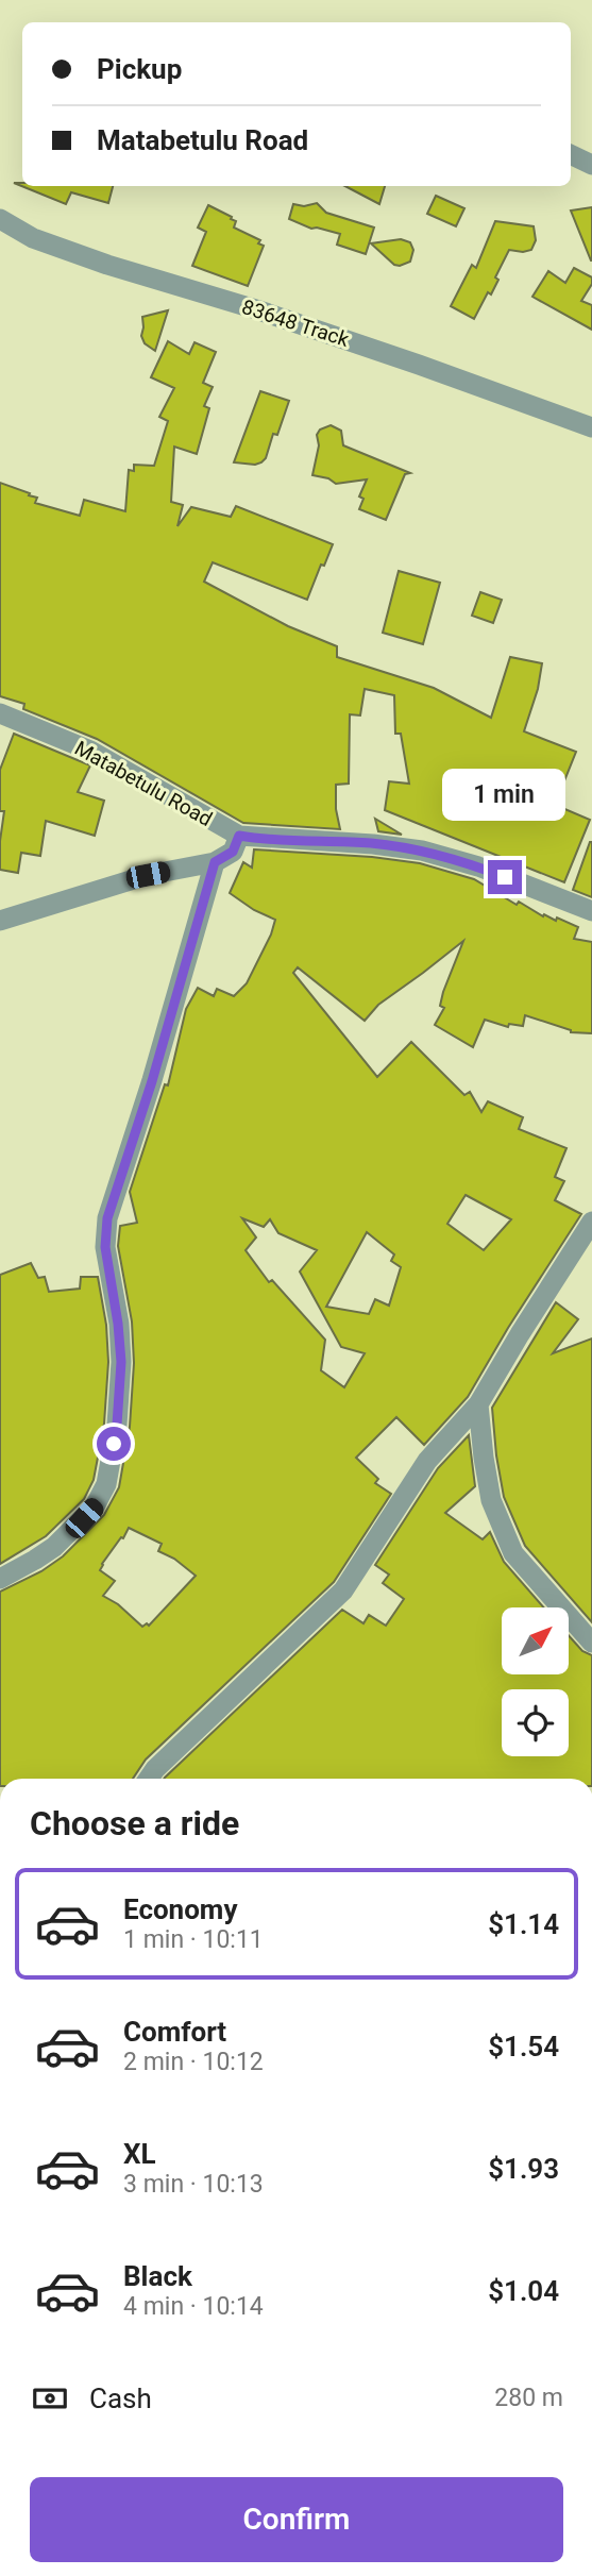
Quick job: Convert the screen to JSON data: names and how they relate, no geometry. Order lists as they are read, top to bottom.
{
  "streets": {
    "street": ["83648 Track", "Matabetulu Road"]
  },
  "north": "top right",
  "page": {
    "banner": ["Pickup", "Matabetulu Road"],
    "bubble": "1 min",
    "heading": "Choose a ride",
    "list": [
      {
        "name": "Economy",
        "note": "1 min · 10:11",
        "value": "$1.14"
      },
      {
        "name": "Comfort",
        "note": "2 min · 10:12",
        "value": "$1.54"
      },
      {
        "name": "XL",
        "note": "3 min · 10:13",
        "value": "$1.93"
      },
      {
        "name": "Black",
        "note": "4 min · 10:14",
        "value": "$1.04"
      }
    ],
    "pay": ["Cash", "280 m"],
    "buttons": "Confirm"
  }
}
